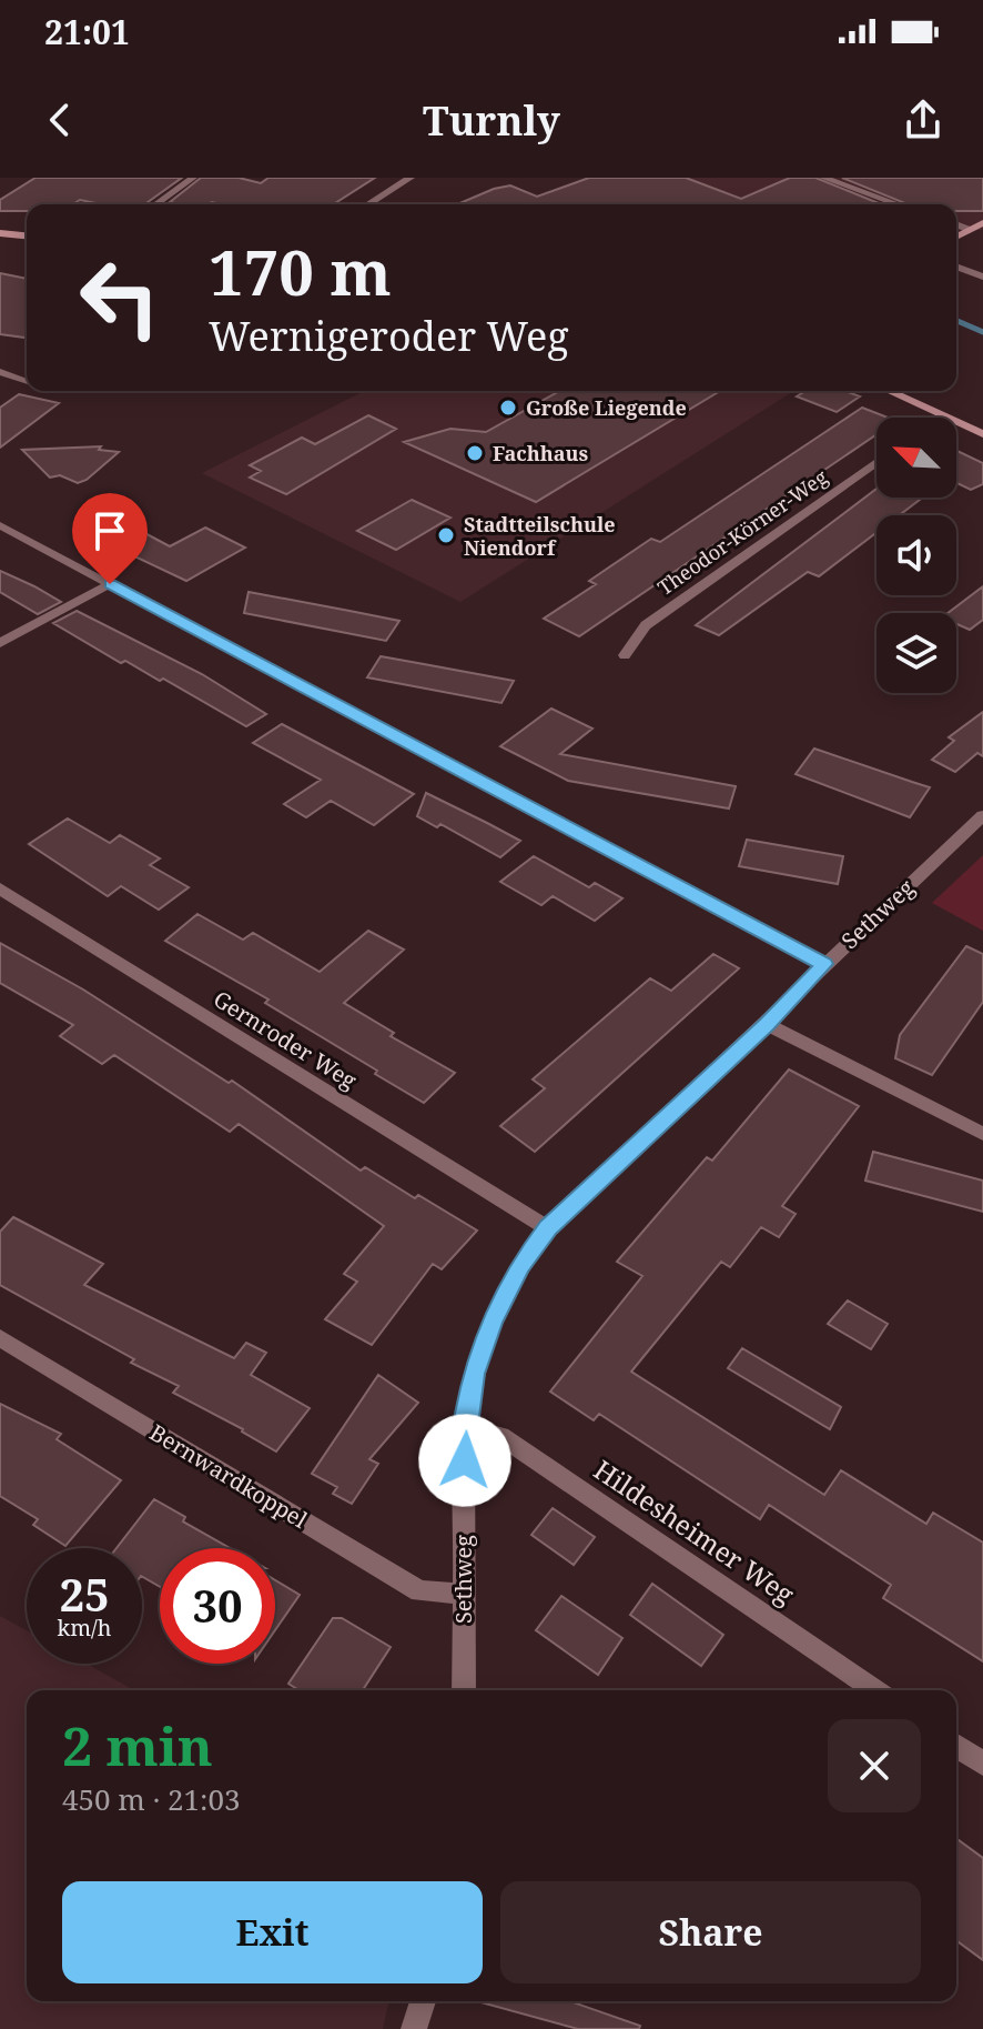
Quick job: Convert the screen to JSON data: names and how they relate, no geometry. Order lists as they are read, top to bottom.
{
  "streets": {
    "street": [
      "Theodor-Körner-Weg",
      "Sethweg",
      "Gernroder Weg",
      "Bernwardkoppel",
      "Hildesheimer Weg"
    ]
  },
  "crossings": [
    ["Sethweg", "Gernroder Weg"],
    ["Sethweg", "Bernwardkoppel"],
    ["Sethweg", "Hildesheimer Weg"]
  ],
  "places": ["Große Liegende", "Fachhaus", "Stadtteilschule Niendorf"],
  "north": "top left",
  "page": {
    "status": "21:01",
    "header": "Turnly",
    "turn": ["170 m", "Wernigeroder Weg"],
    "speed": "25 km/h",
    "limit": "30",
    "heading": ["2 min", "450 m · 21:03"],
    "buttons": ["Exit", "Share"]
  }
}
